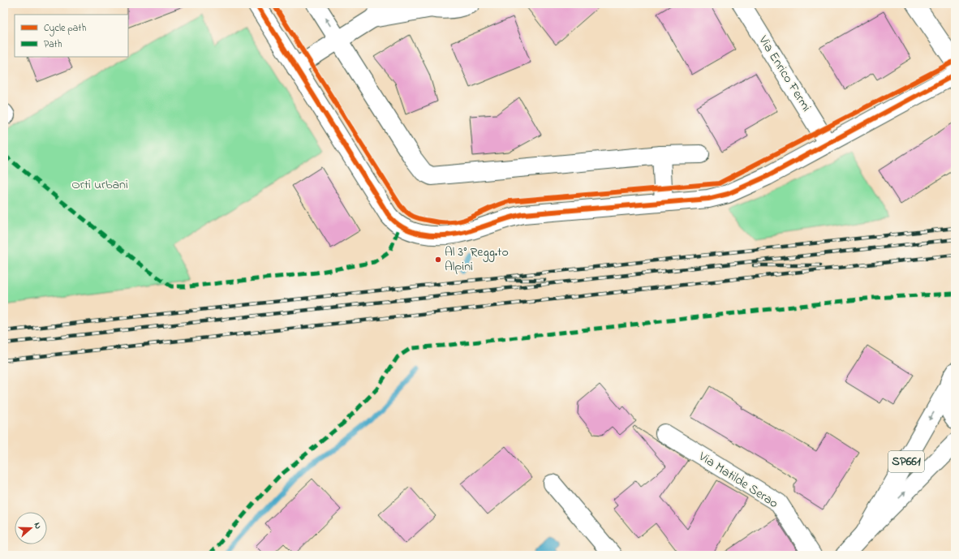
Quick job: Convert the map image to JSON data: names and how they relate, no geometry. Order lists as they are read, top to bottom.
{
  "streets": {
    "street": ["Via Enrico Fermi", "SP661", "Via Matilde Serao"]
  },
  "parks": ["Orti urbani"],
  "places": ["Al 3° Regg.to Alpini"],
  "legend": ["Cycle path", "Path"],
  "north": "right"
}
